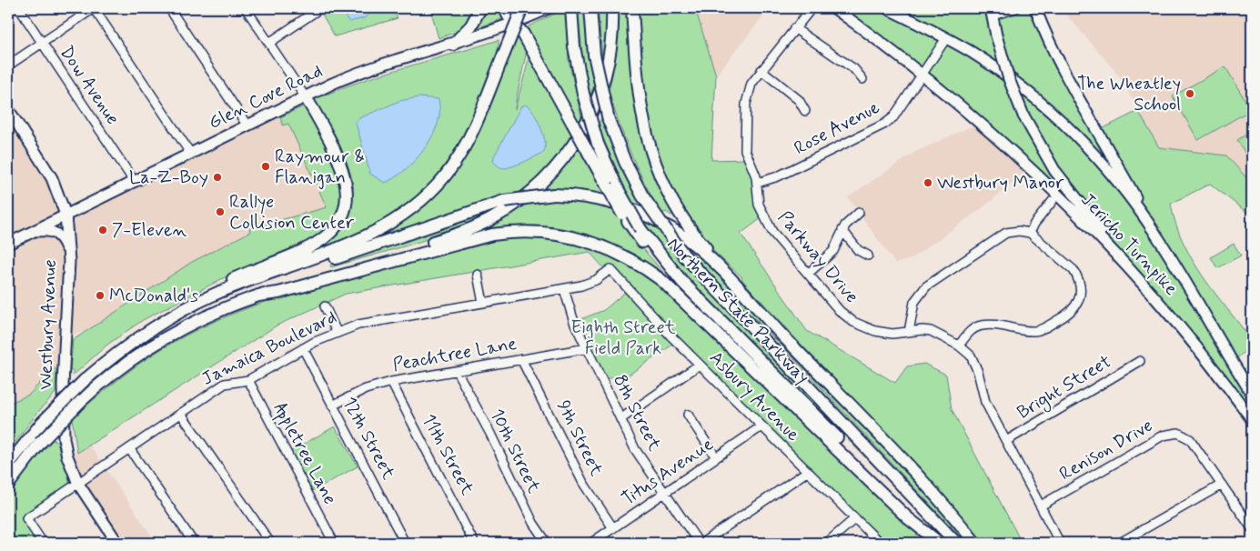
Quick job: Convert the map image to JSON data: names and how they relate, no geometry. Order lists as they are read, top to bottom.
{
  "streets": {
    "highway": ["Northern State Parkway"],
    "main road": ["Glen Cove Road", "Jericho Turnpike", "Westbury Avenue"],
    "street": [
      "Dow Avenue",
      "Rose Avenue",
      "Parkway Drive",
      "Jamaica Boulevard",
      "Peachtree Lane",
      "Bright Street",
      "Asbury Avenue",
      "8th Street",
      "12th Street",
      "9th Street",
      "Renison Drive",
      "10th Street",
      "Appletree Lane",
      "11th Street",
      "Titus Avenue"
    ]
  },
  "crossings": [
    ["Dow Avenue", "Glen Cove Road"],
    ["Glen Cove Road", "Westbury Avenue"],
    ["Rose Avenue", "Jericho Turnpike"],
    ["Rose Avenue", "Parkway Drive"],
    ["Parkway Drive", "Bright Street"],
    ["Parkway Drive", "Renison Drive"],
    ["Westbury Avenue", "Jamaica Boulevard"],
    ["Jamaica Boulevard", "Asbury Avenue"],
    ["Jamaica Boulevard", "8th Street"],
    ["Jamaica Boulevard", "12th Street"],
    ["Jamaica Boulevard", "Appletree Lane"],
    ["Peachtree Lane", "8th Street"],
    ["Peachtree Lane", "12th Street"],
    ["Peachtree Lane", "9th Street"],
    ["Peachtree Lane", "10th Street"],
    ["Peachtree Lane", "11th Street"],
    ["Asbury Avenue", "Titus Avenue"],
    ["8th Street", "Titus Avenue"],
    ["9th Street", "Titus Avenue"]
  ],
  "parks": ["Eighth Street Field Park"],
  "places": [
    "The Wheatley School",
    "Raymour & Flanigan",
    "La-Z-Boy",
    "Westbury Manor",
    "Rallye Collision Center",
    "7-Eleven",
    "McDonald's"
  ]
}
